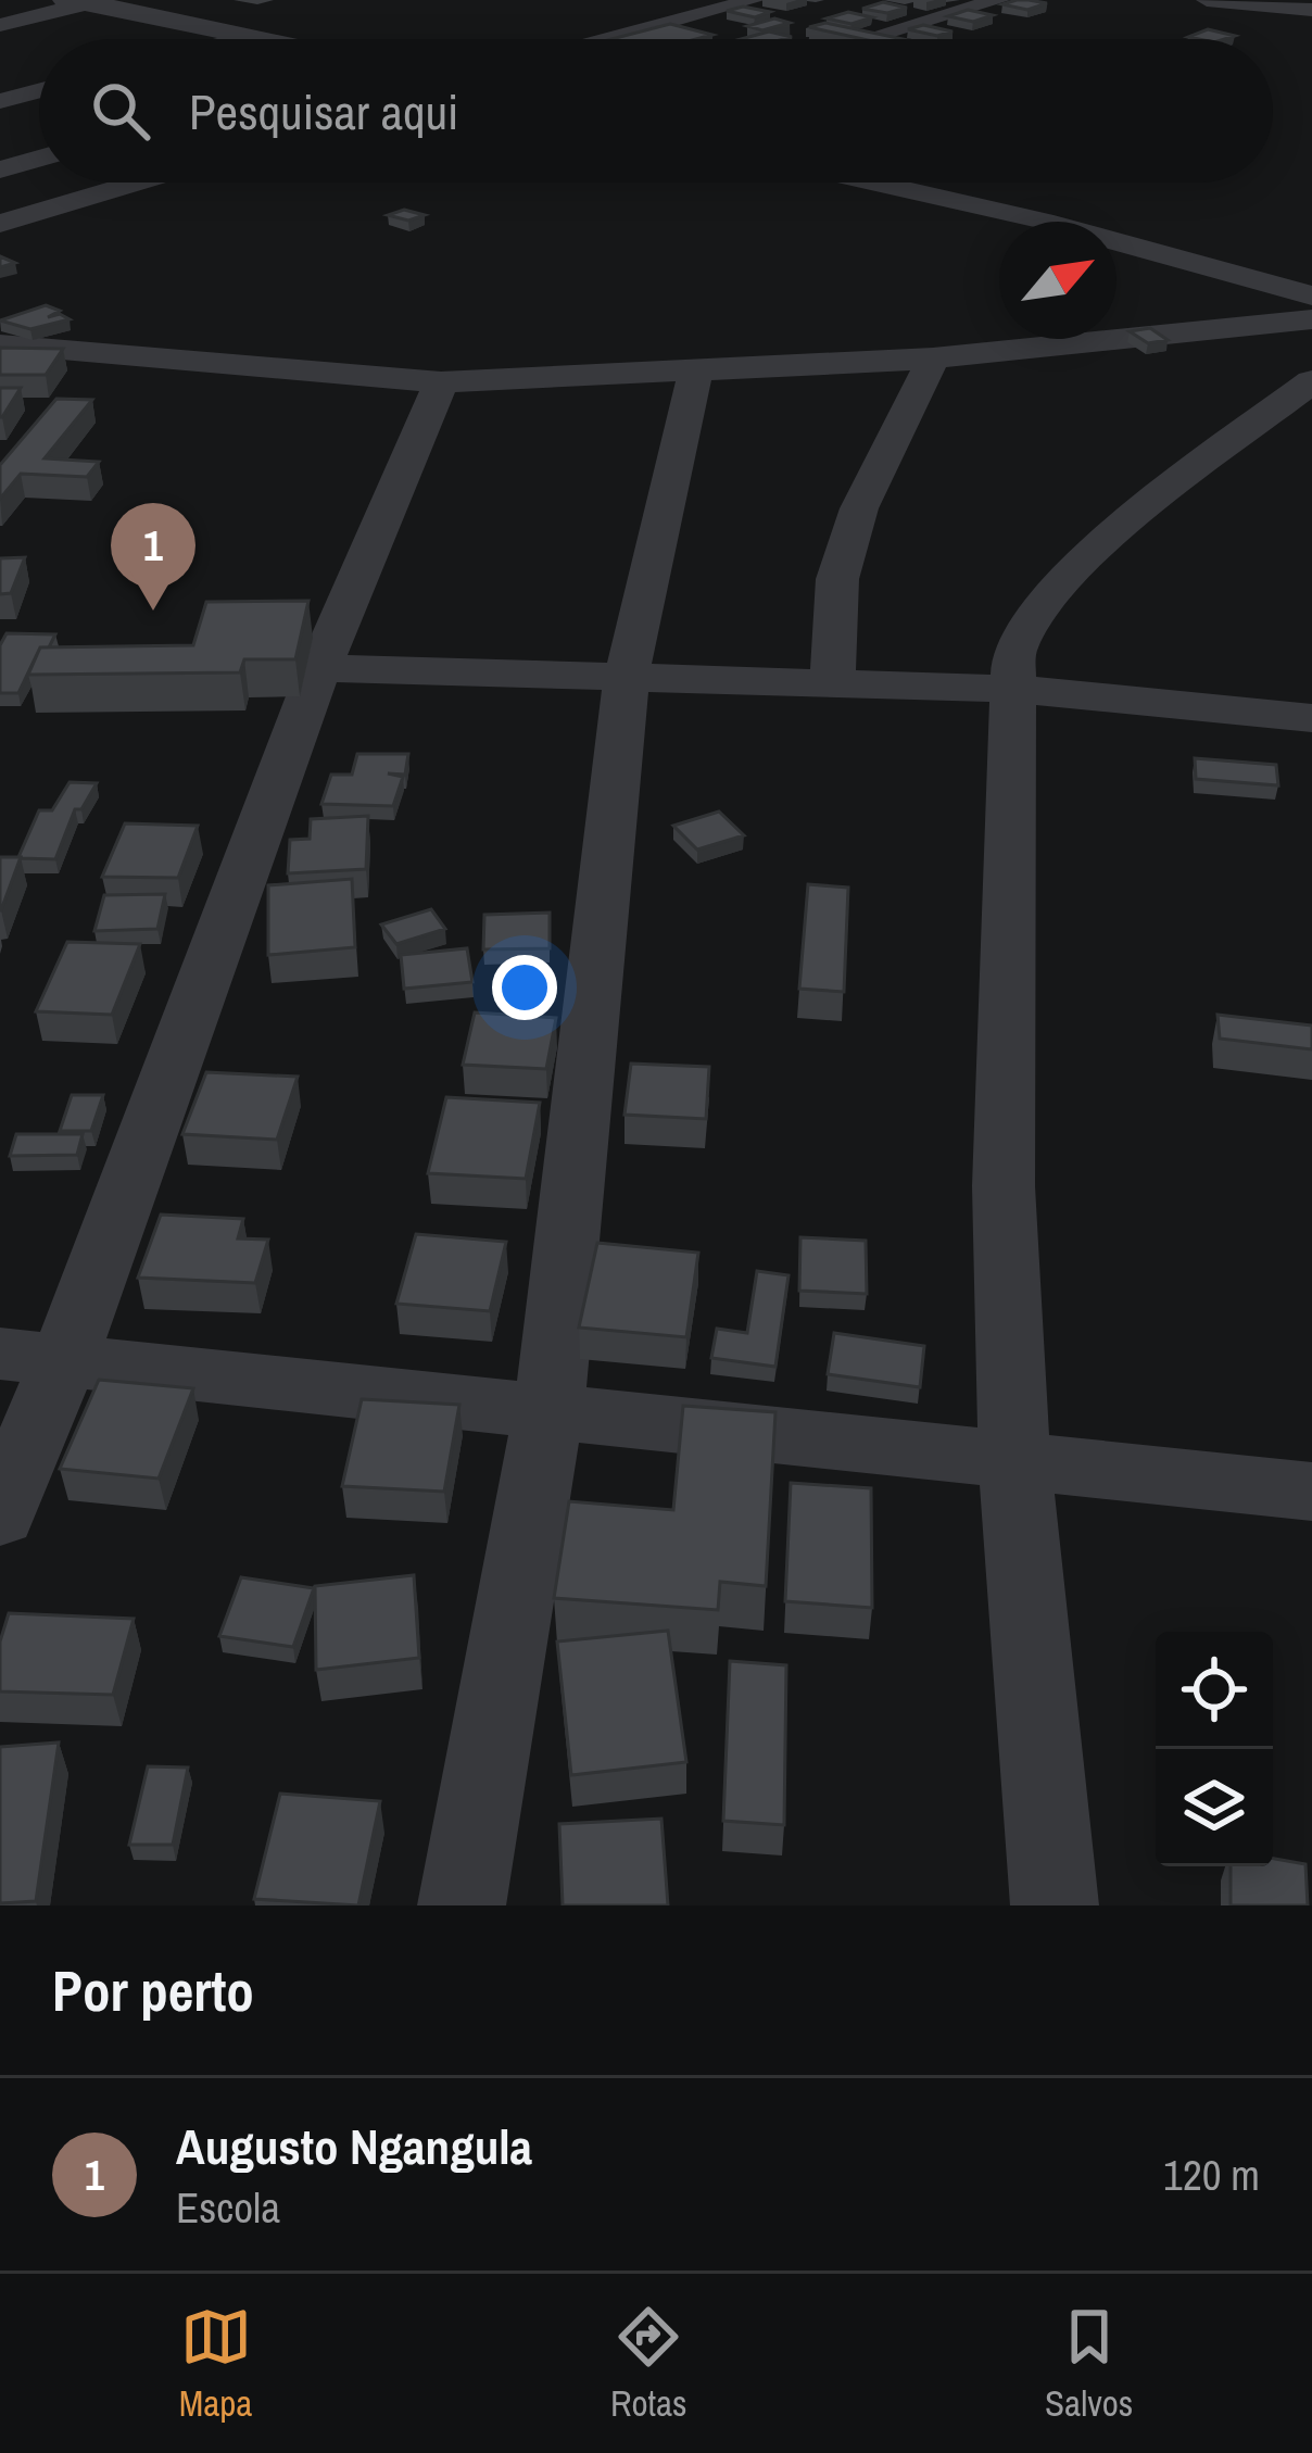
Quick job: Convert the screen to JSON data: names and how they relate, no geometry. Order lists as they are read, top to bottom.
{
  "north": "top right",
  "page": {
    "search": "Pesquisar aqui",
    "pins": "1",
    "heading": "Por perto",
    "list": [
      {
        "mark": "1",
        "name": "Augusto Ngangula",
        "note": "Escola",
        "value": "120 m"
      }
    ],
    "nav": ["Mapa", "Rotas", "Salvos"]
  }
}
